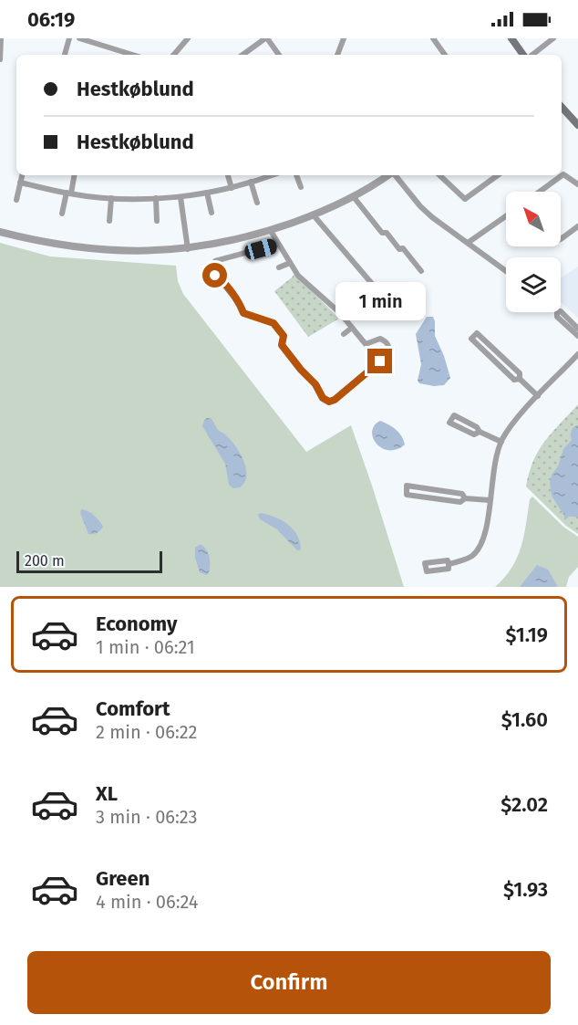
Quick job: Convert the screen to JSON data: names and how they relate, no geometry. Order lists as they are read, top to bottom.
{
  "scale_bar": "200 m",
  "north": "top left",
  "page": {
    "status": "06:19",
    "banner": ["Hestkøblund", "Hestkøblund"],
    "bubble": "1 min",
    "scale": "200 m",
    "list": [
      {
        "name": "Economy",
        "note": "1 min · 06:21",
        "value": "$1.19"
      },
      {
        "name": "Comfort",
        "note": "2 min · 06:22",
        "value": "$1.60"
      },
      {
        "name": "XL",
        "note": "3 min · 06:23",
        "value": "$2.02"
      },
      {
        "name": "Green",
        "note": "4 min · 06:24",
        "value": "$1.93"
      }
    ],
    "buttons": "Confirm"
  }
}
